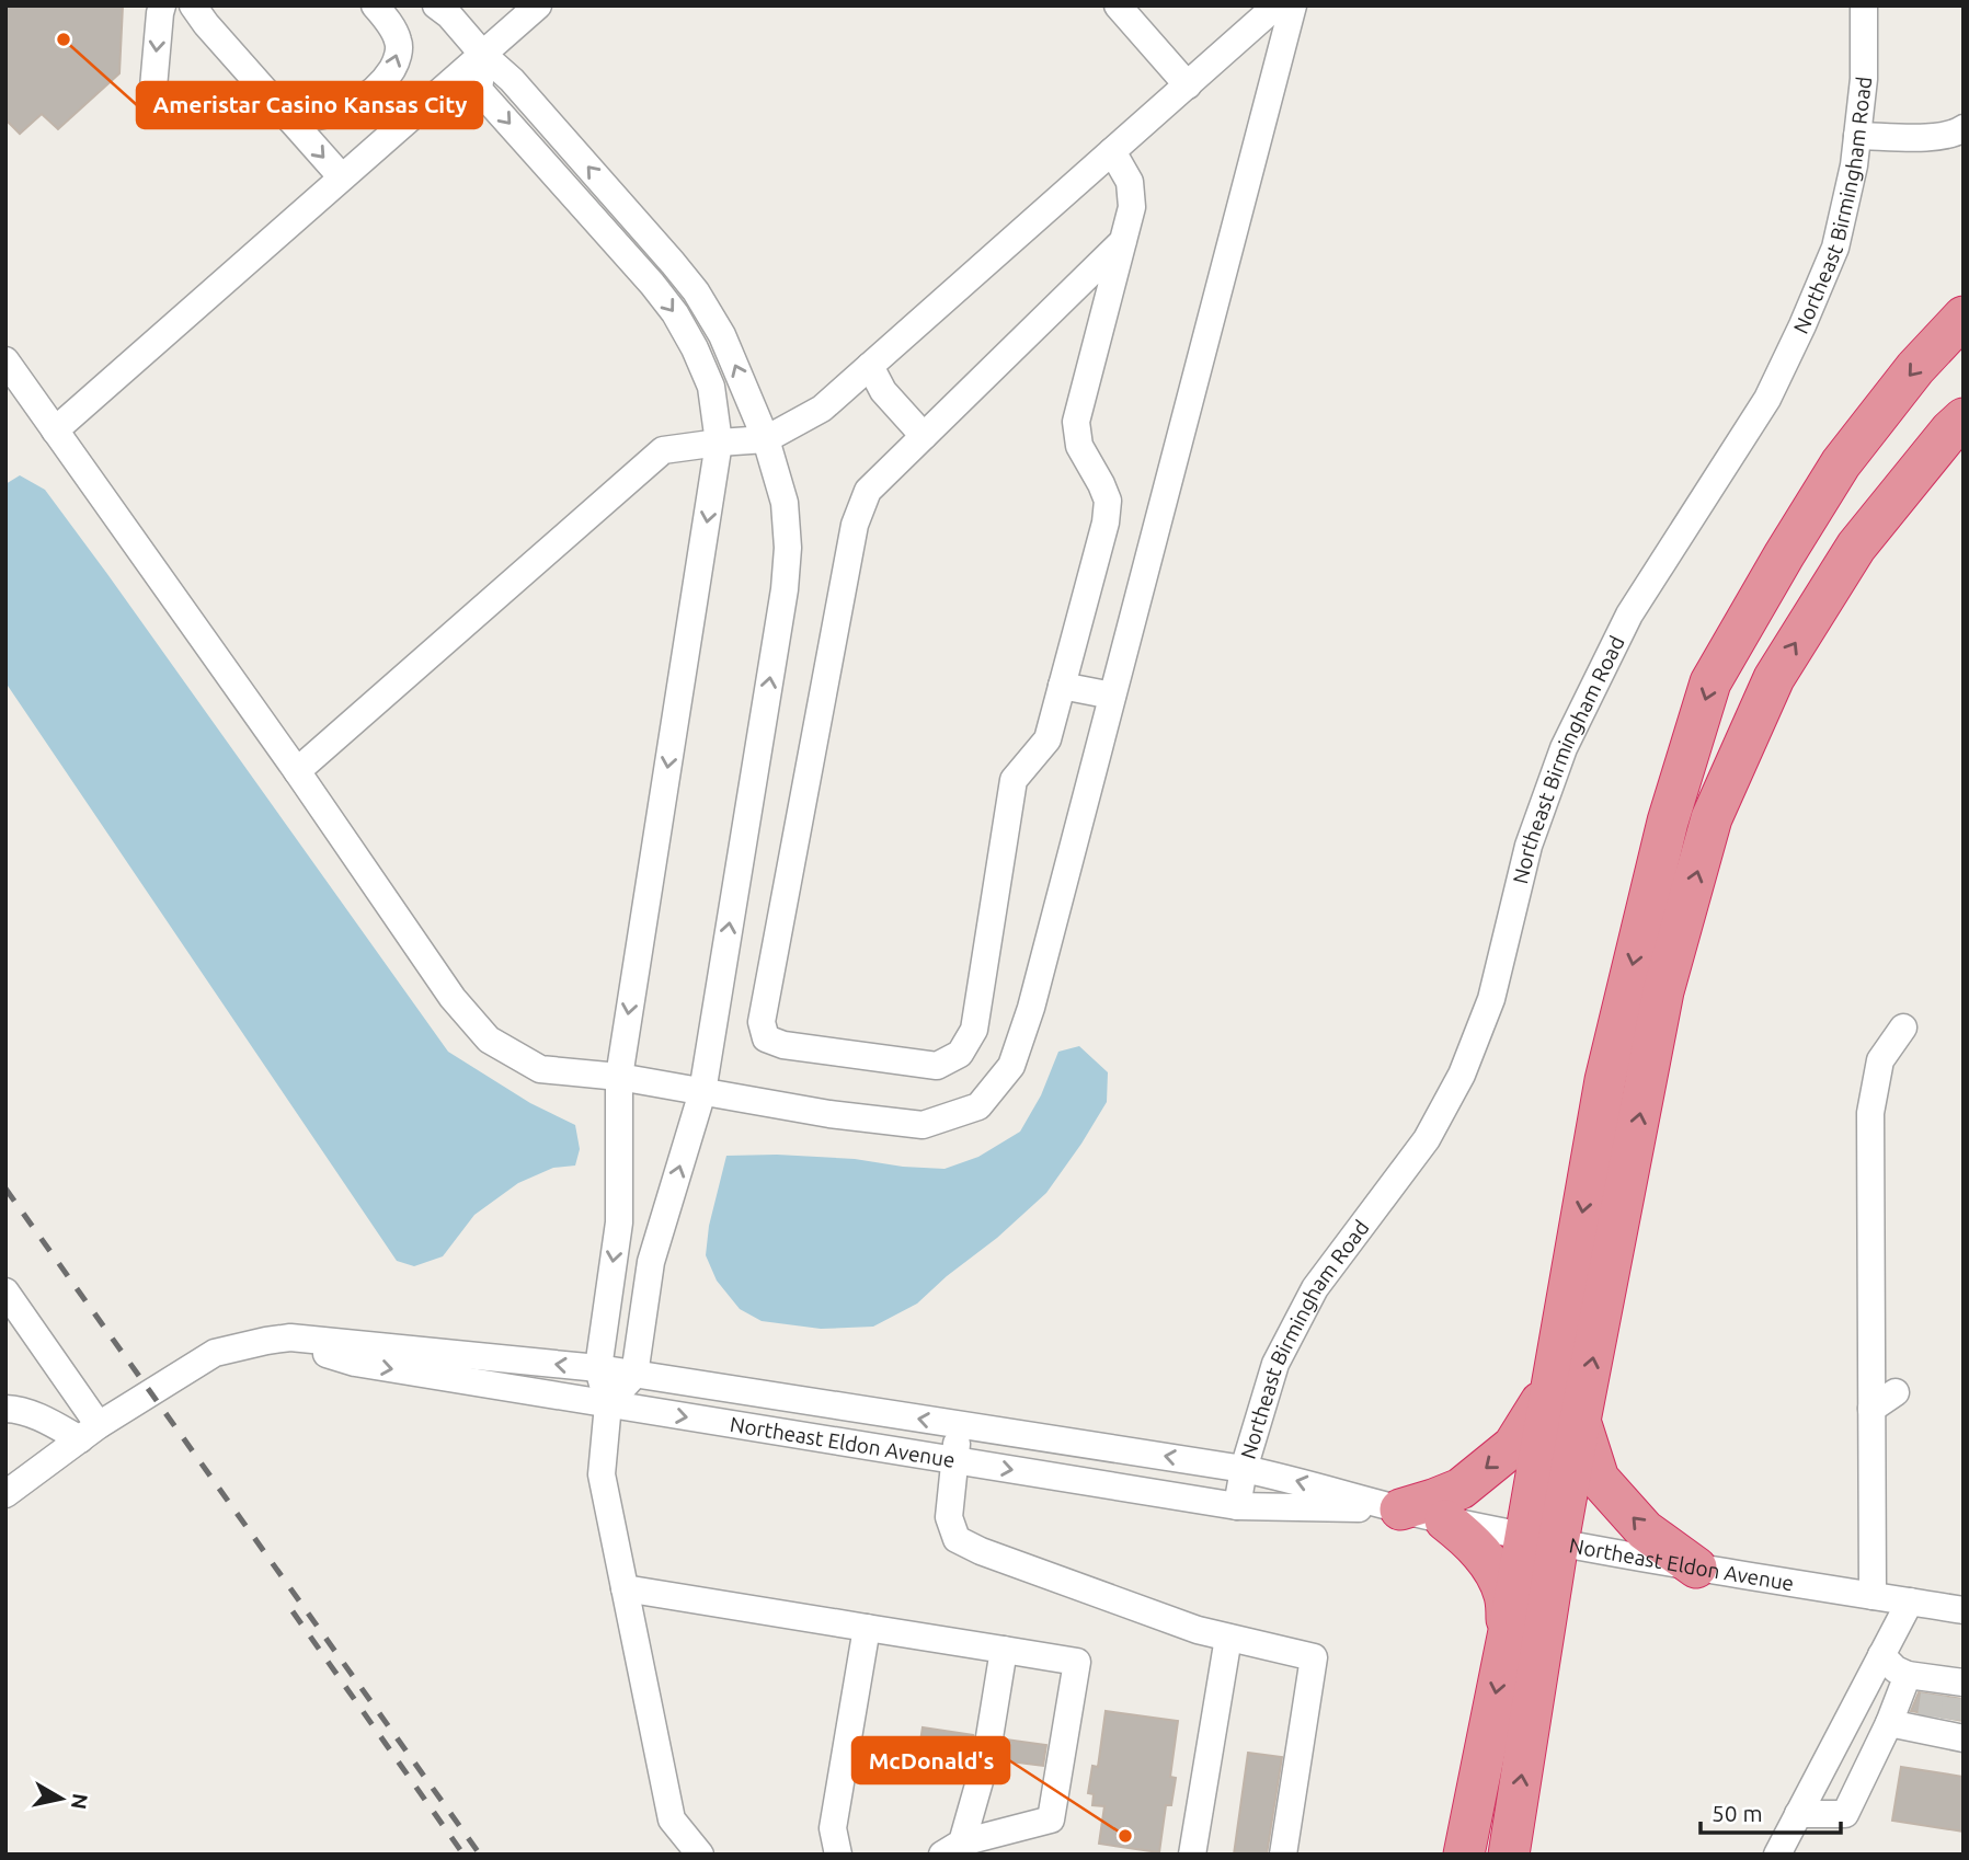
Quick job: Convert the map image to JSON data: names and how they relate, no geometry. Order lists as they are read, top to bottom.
{
  "streets": {
    "street": ["Northeast Birmingham Road", "Northeast Eldon Avenue"]
  },
  "crossings": [
    ["Northeast Birmingham Road", "Northeast Eldon Avenue"]
  ],
  "places": ["Ameristar Casino Kansas City", "McDonald's"],
  "scale_bar": "50 m",
  "north": "right"
}
